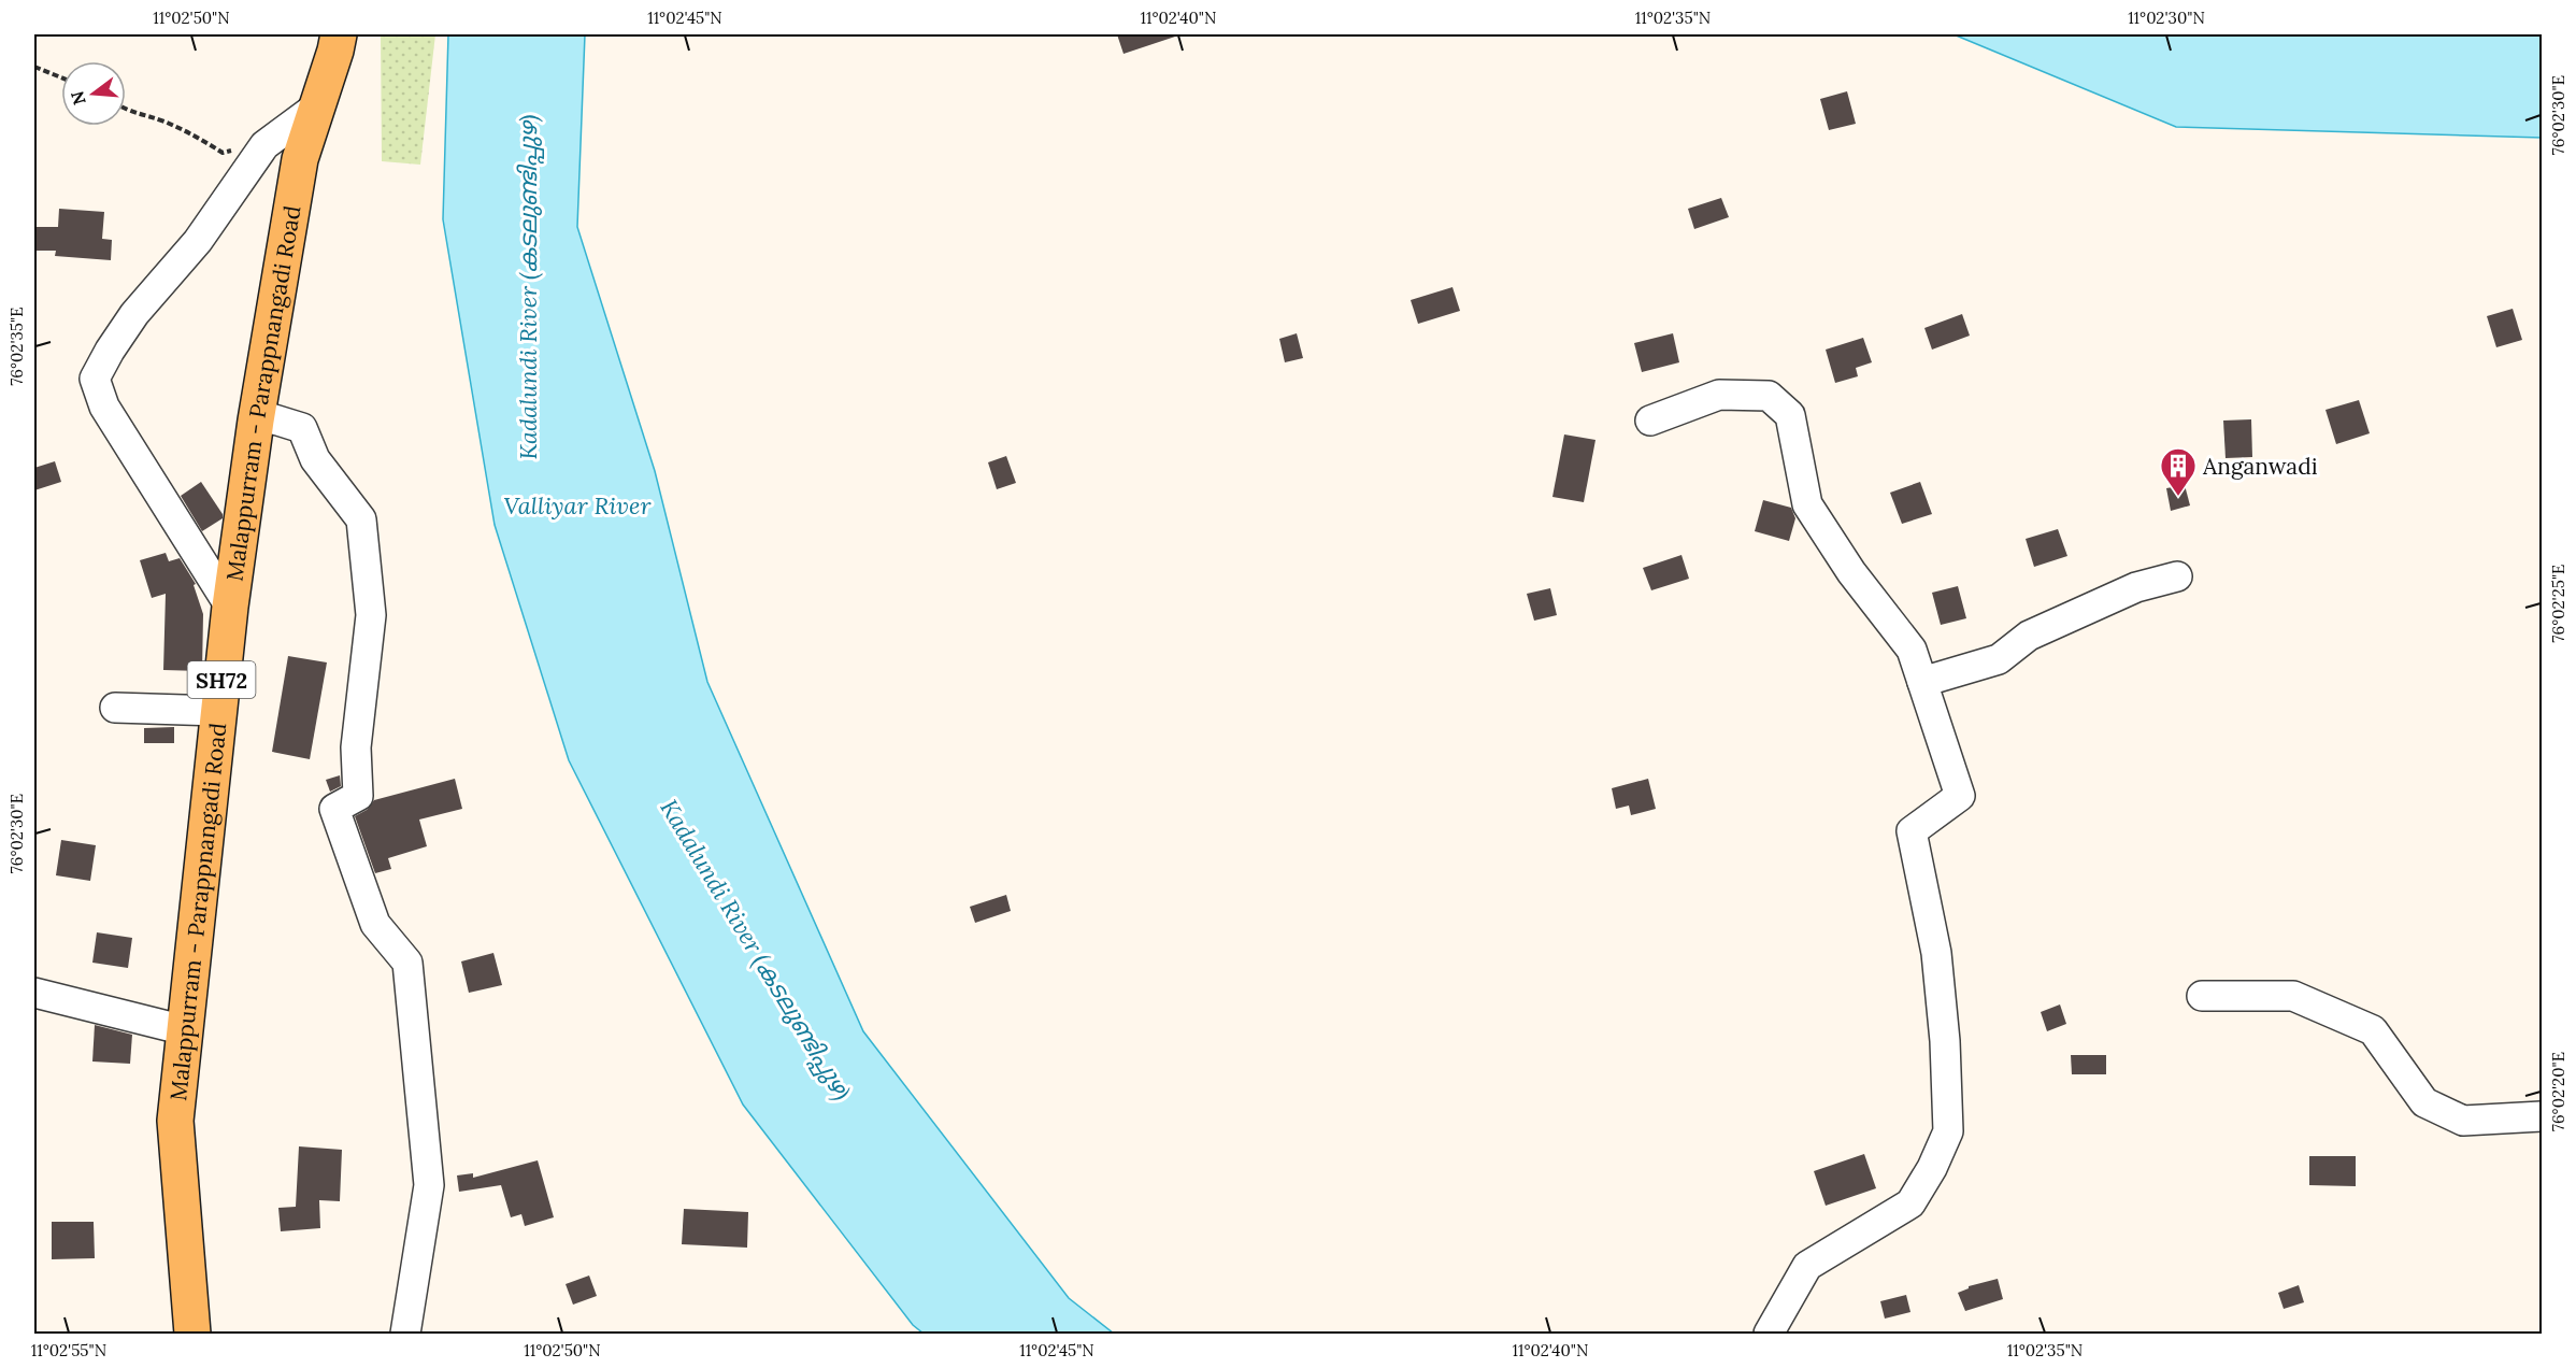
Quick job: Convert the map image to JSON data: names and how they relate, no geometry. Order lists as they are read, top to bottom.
{
  "streets": {
    "main road": ["Malappurram - Parappnangadi Road", "SH72"]
  },
  "water": ["Kadalundi River (കടലുണ്ടിപ്പുഴ)", "Valliyar River"],
  "places": {
    "building": ["Anganwadi"]
  },
  "north": "left",
  "coordinates": [
    "11°02'50\"N",
    "11°02'45\"N",
    "11°02'40\"N",
    "11°02'35\"N",
    "11°02'30\"N",
    "76°02'30\"E",
    "76°02'35\"E",
    "76°02'25\"E",
    "76°02'20\"E",
    "11°02'55\"N"
  ]
}
